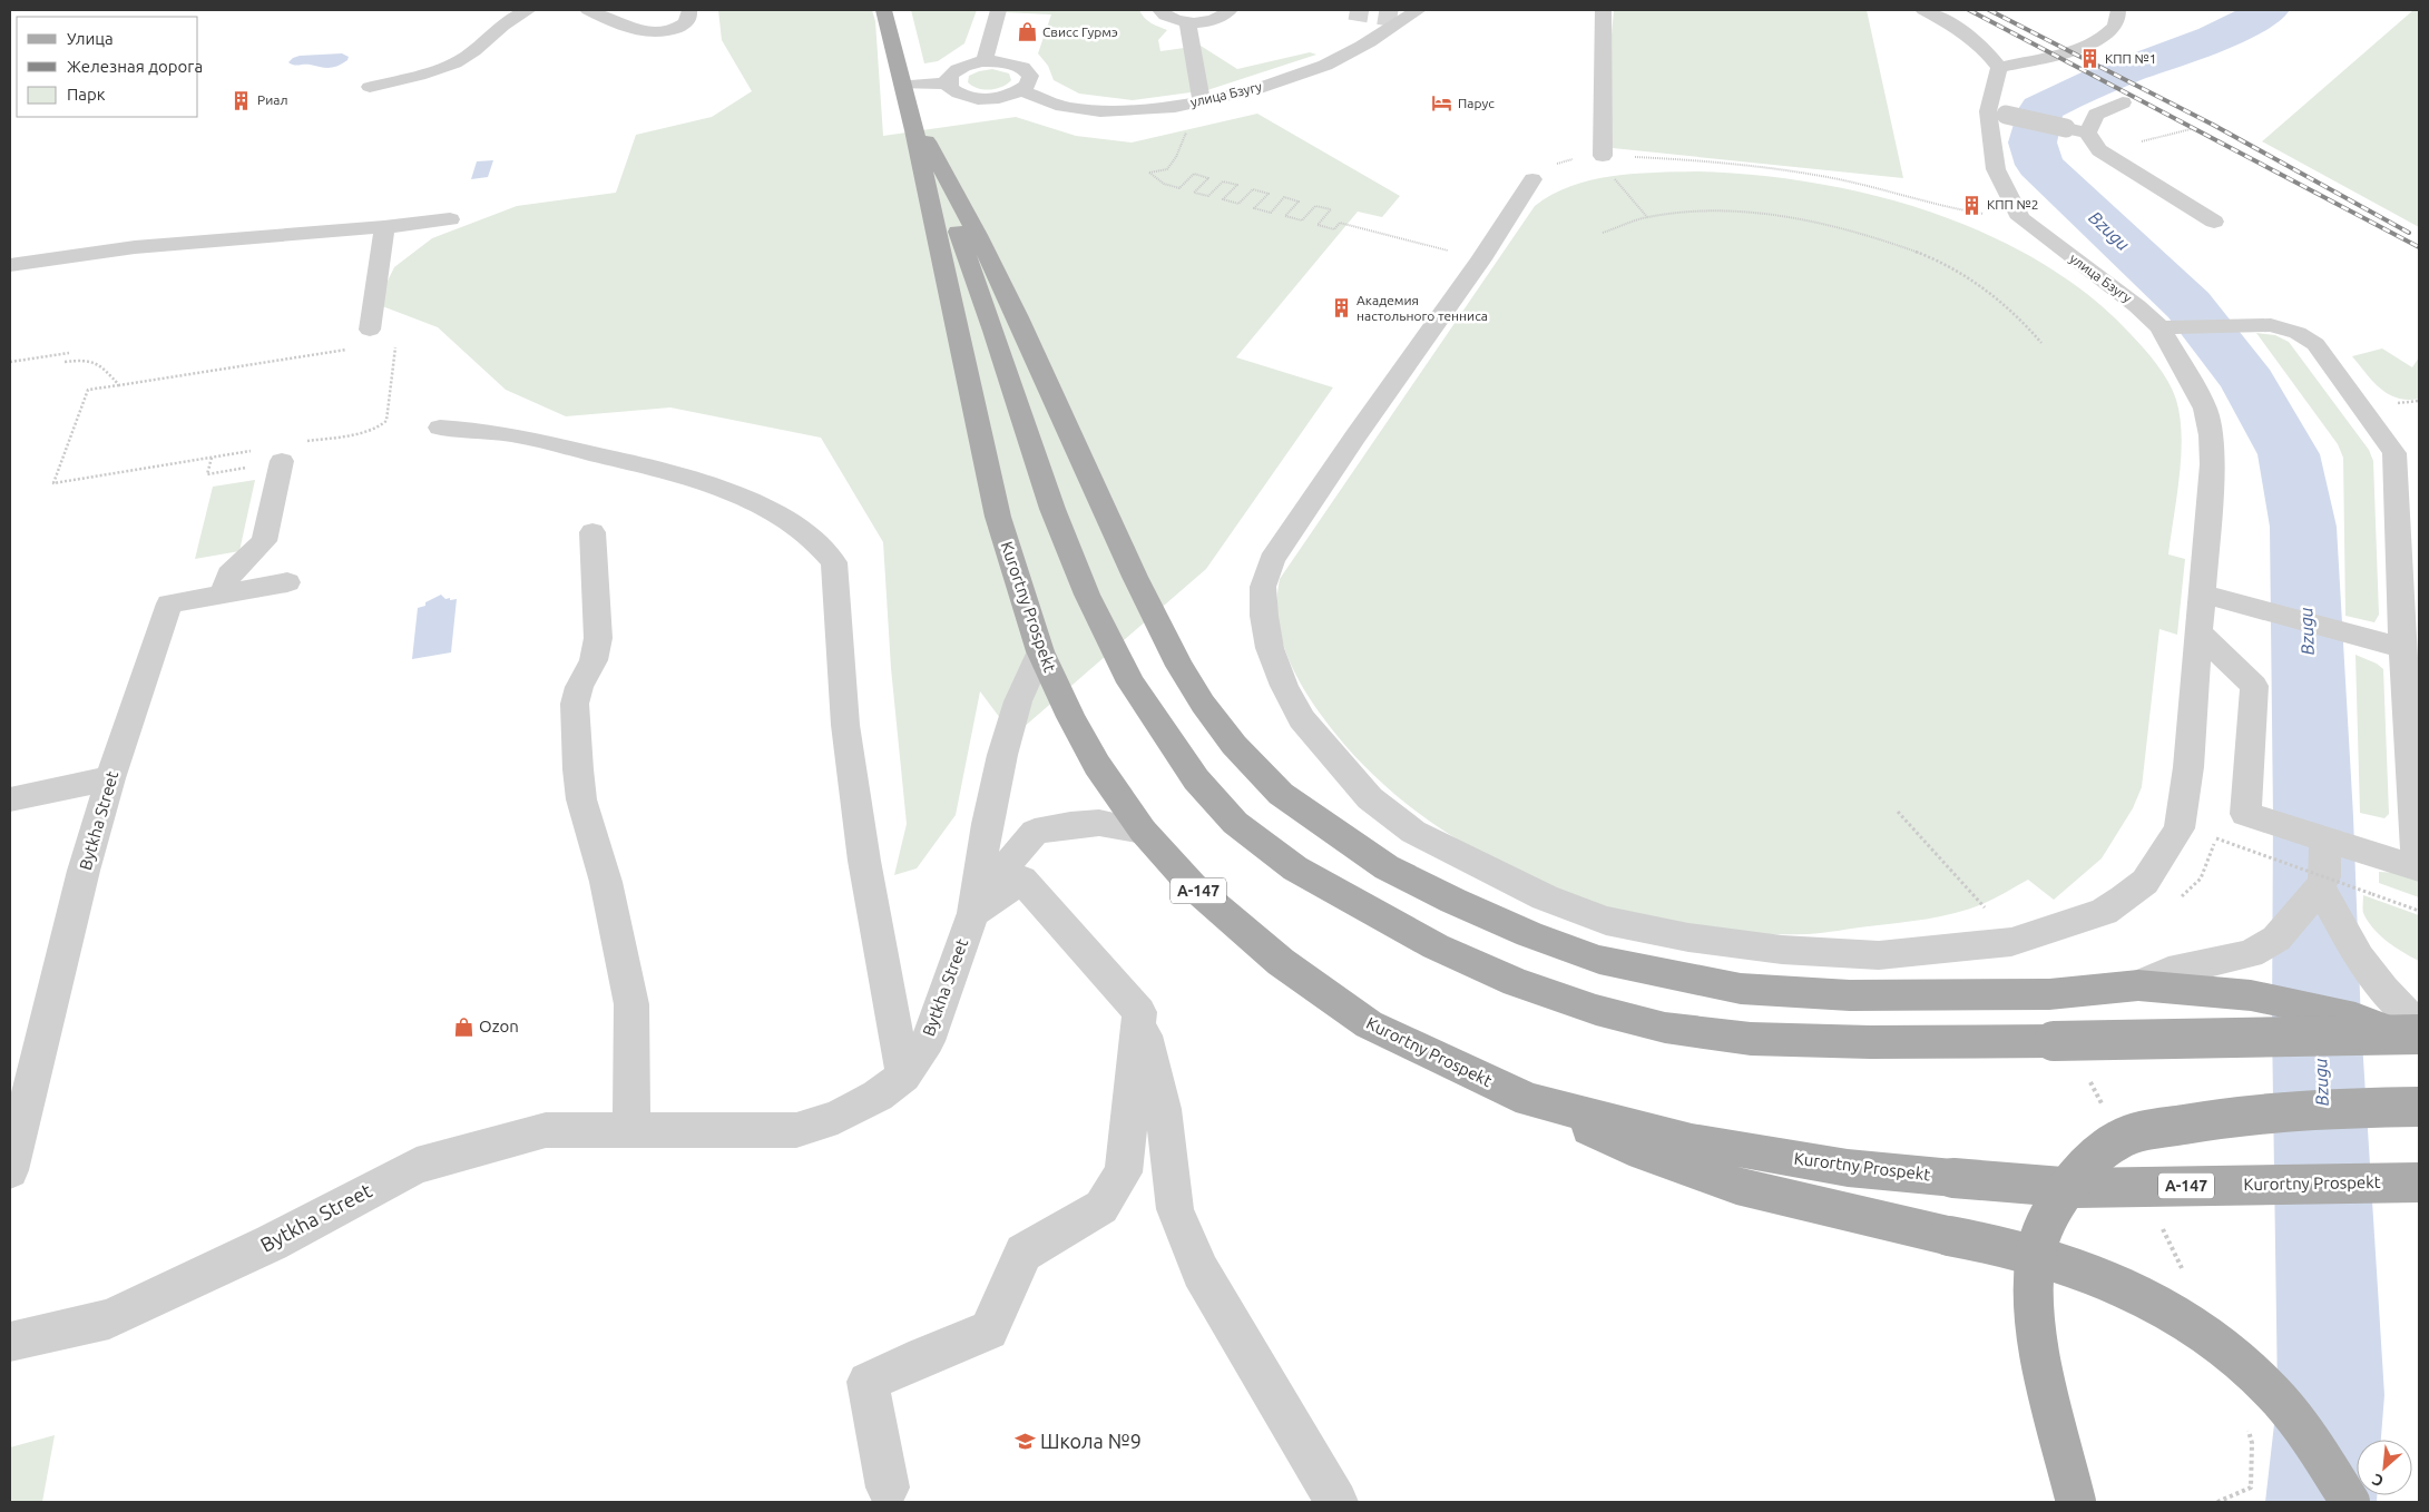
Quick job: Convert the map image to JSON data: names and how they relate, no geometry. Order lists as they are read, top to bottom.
{
  "streets": {
    "main road": ["Kurortny Prospekt", "А-147"],
    "street": ["улица Бзугу", "Bytkha Street"]
  },
  "crossings": [
    ["Kurortny Prospekt", "Bytkha Street"],
    ["Kurortny Prospekt", "А-147"]
  ],
  "water": ["Bzugu"],
  "places": {
    "shop": ["Свисс Гурмэ", "Ozon"],
    "building": [
      "КПП №1",
      "Риал",
      "КПП №2",
      "Академия настольного тенниса"
    ],
    "hotel": ["Парус"],
    "school or university": ["Школа №9"]
  },
  "legend": ["Улица", "Железная дорога", "Парк"],
  "north": "bottom left"
}
